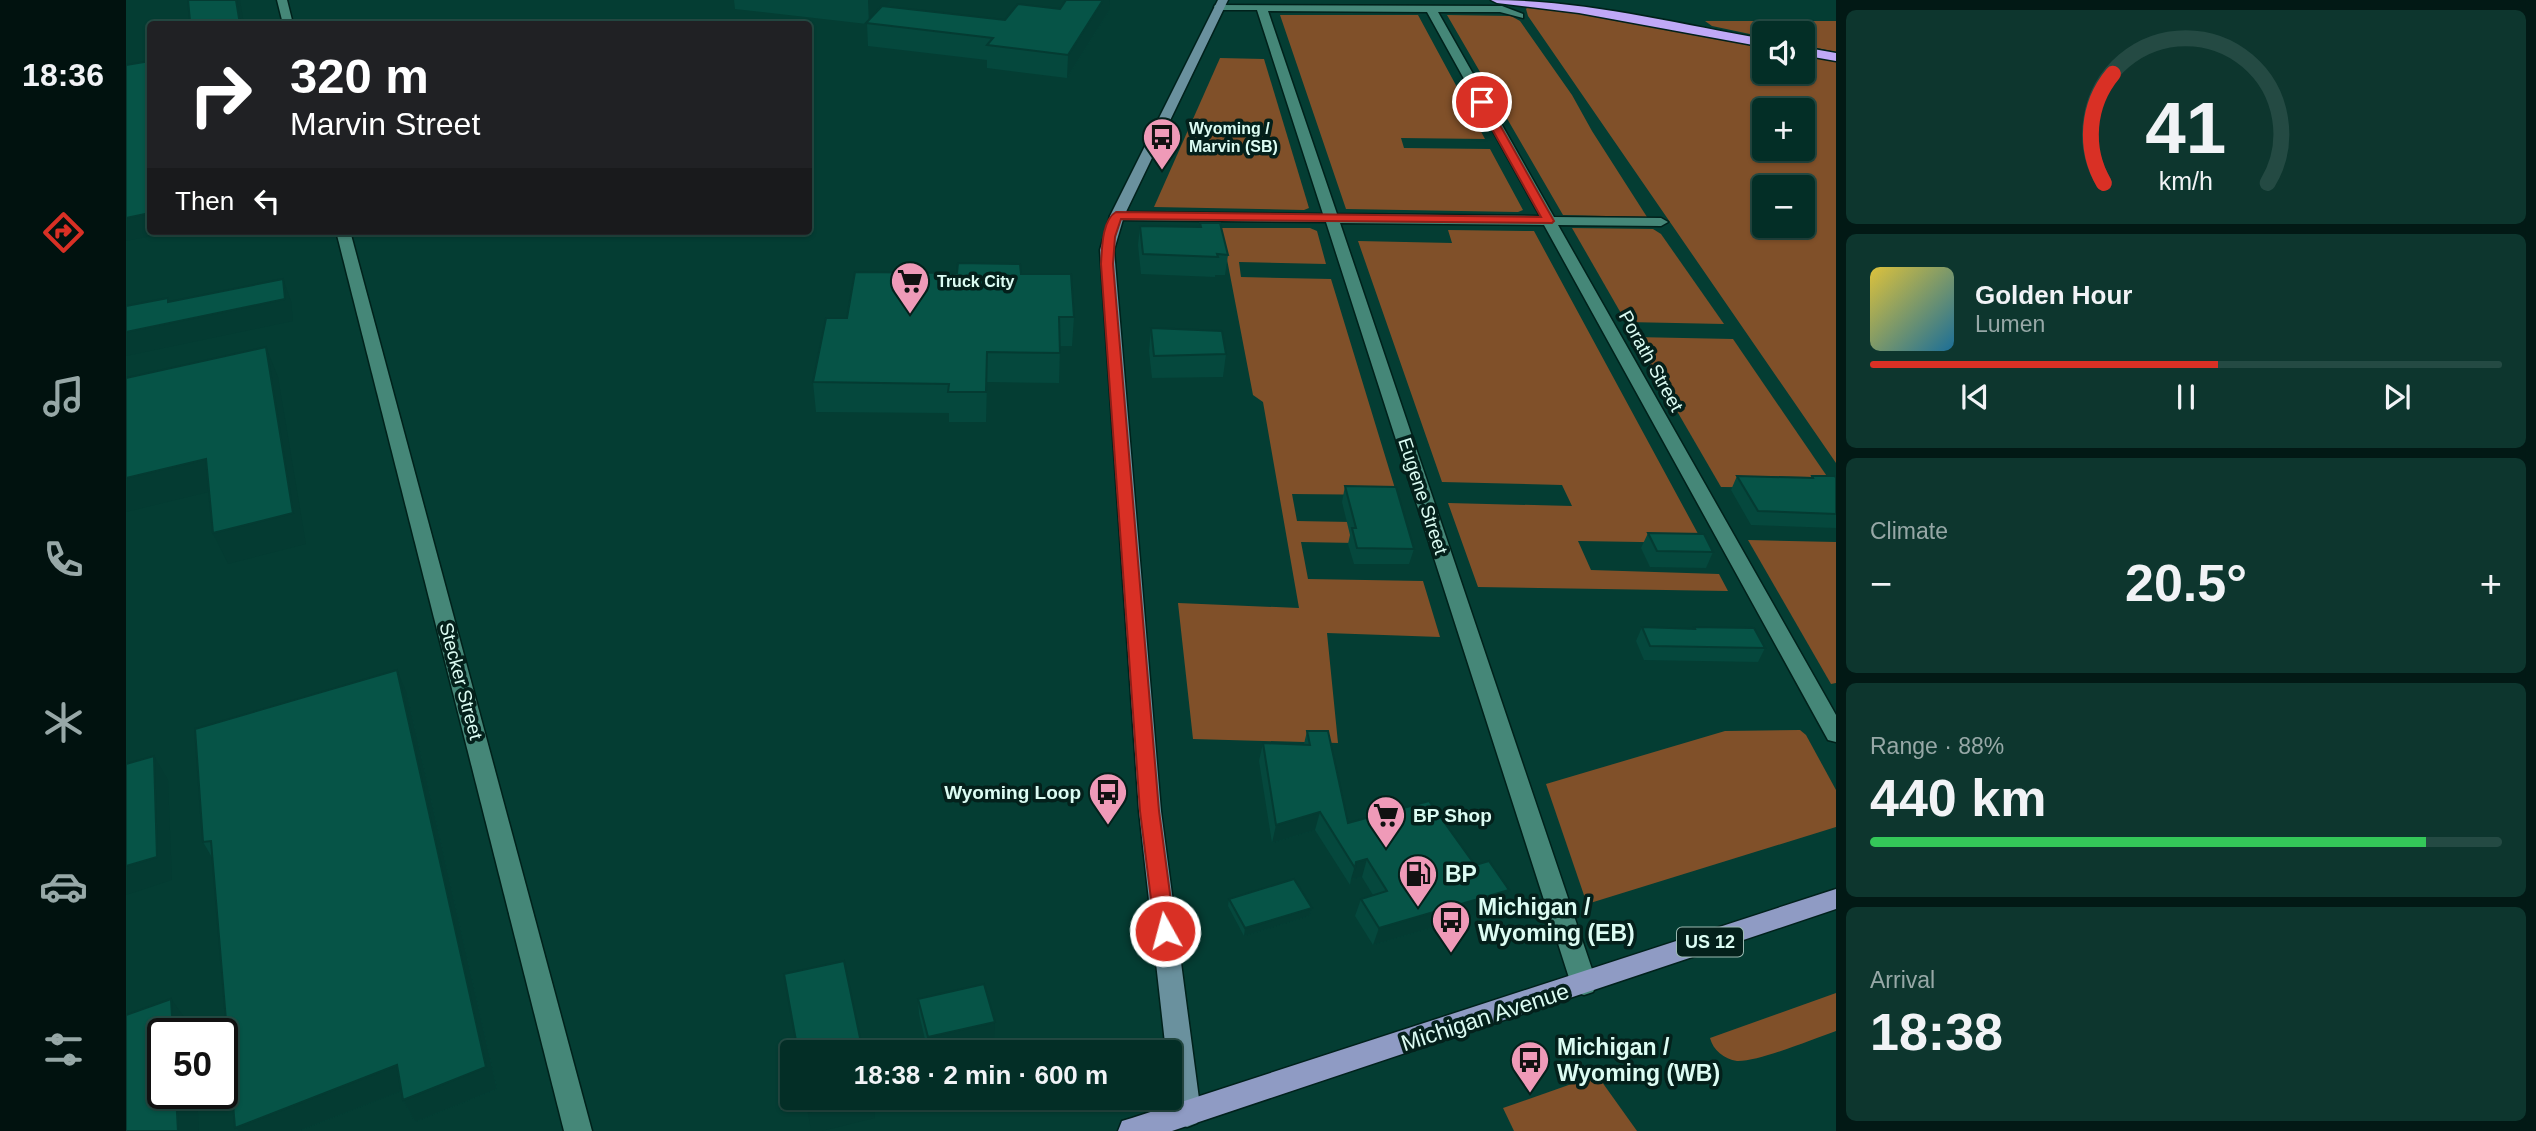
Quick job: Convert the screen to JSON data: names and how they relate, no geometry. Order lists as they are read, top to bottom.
{
  "streets": {
    "main road": ["US 12", "Michigan Avenue"],
    "street": ["Porath Street", "Eugene Street", "Stecker Street"]
  },
  "crossings": [
    ["Eugene Street", "Michigan Avenue"]
  ],
  "places": {
    "bus stop": [
      "Wyoming / Marvin (SB)",
      "Wyoming Loop",
      "Michigan / Wyoming (EB)",
      "Michigan / Wyoming (WB)"
    ],
    "supermarket": ["Truck City", "BP Shop"],
    "fuel station": ["BP"]
  },
  "page": {
    "tabs": "18:36",
    "map_buttons": ["+", "−"],
    "turn": ["320 m", "Marvin Street"],
    "then": "Then",
    "song": ["Golden Hour", "Lumen"],
    "tile": [
      "Climate",
      ["Range · 88%", "440 km"],
      ["Arrival", "18:38"]
    ],
    "heat": ["−", "20.5°", "+"],
    "limit": "50",
    "trip": "18:38 · 2 min · 600 m",
    "gauge": ["41", "km/h"]
  }
}
